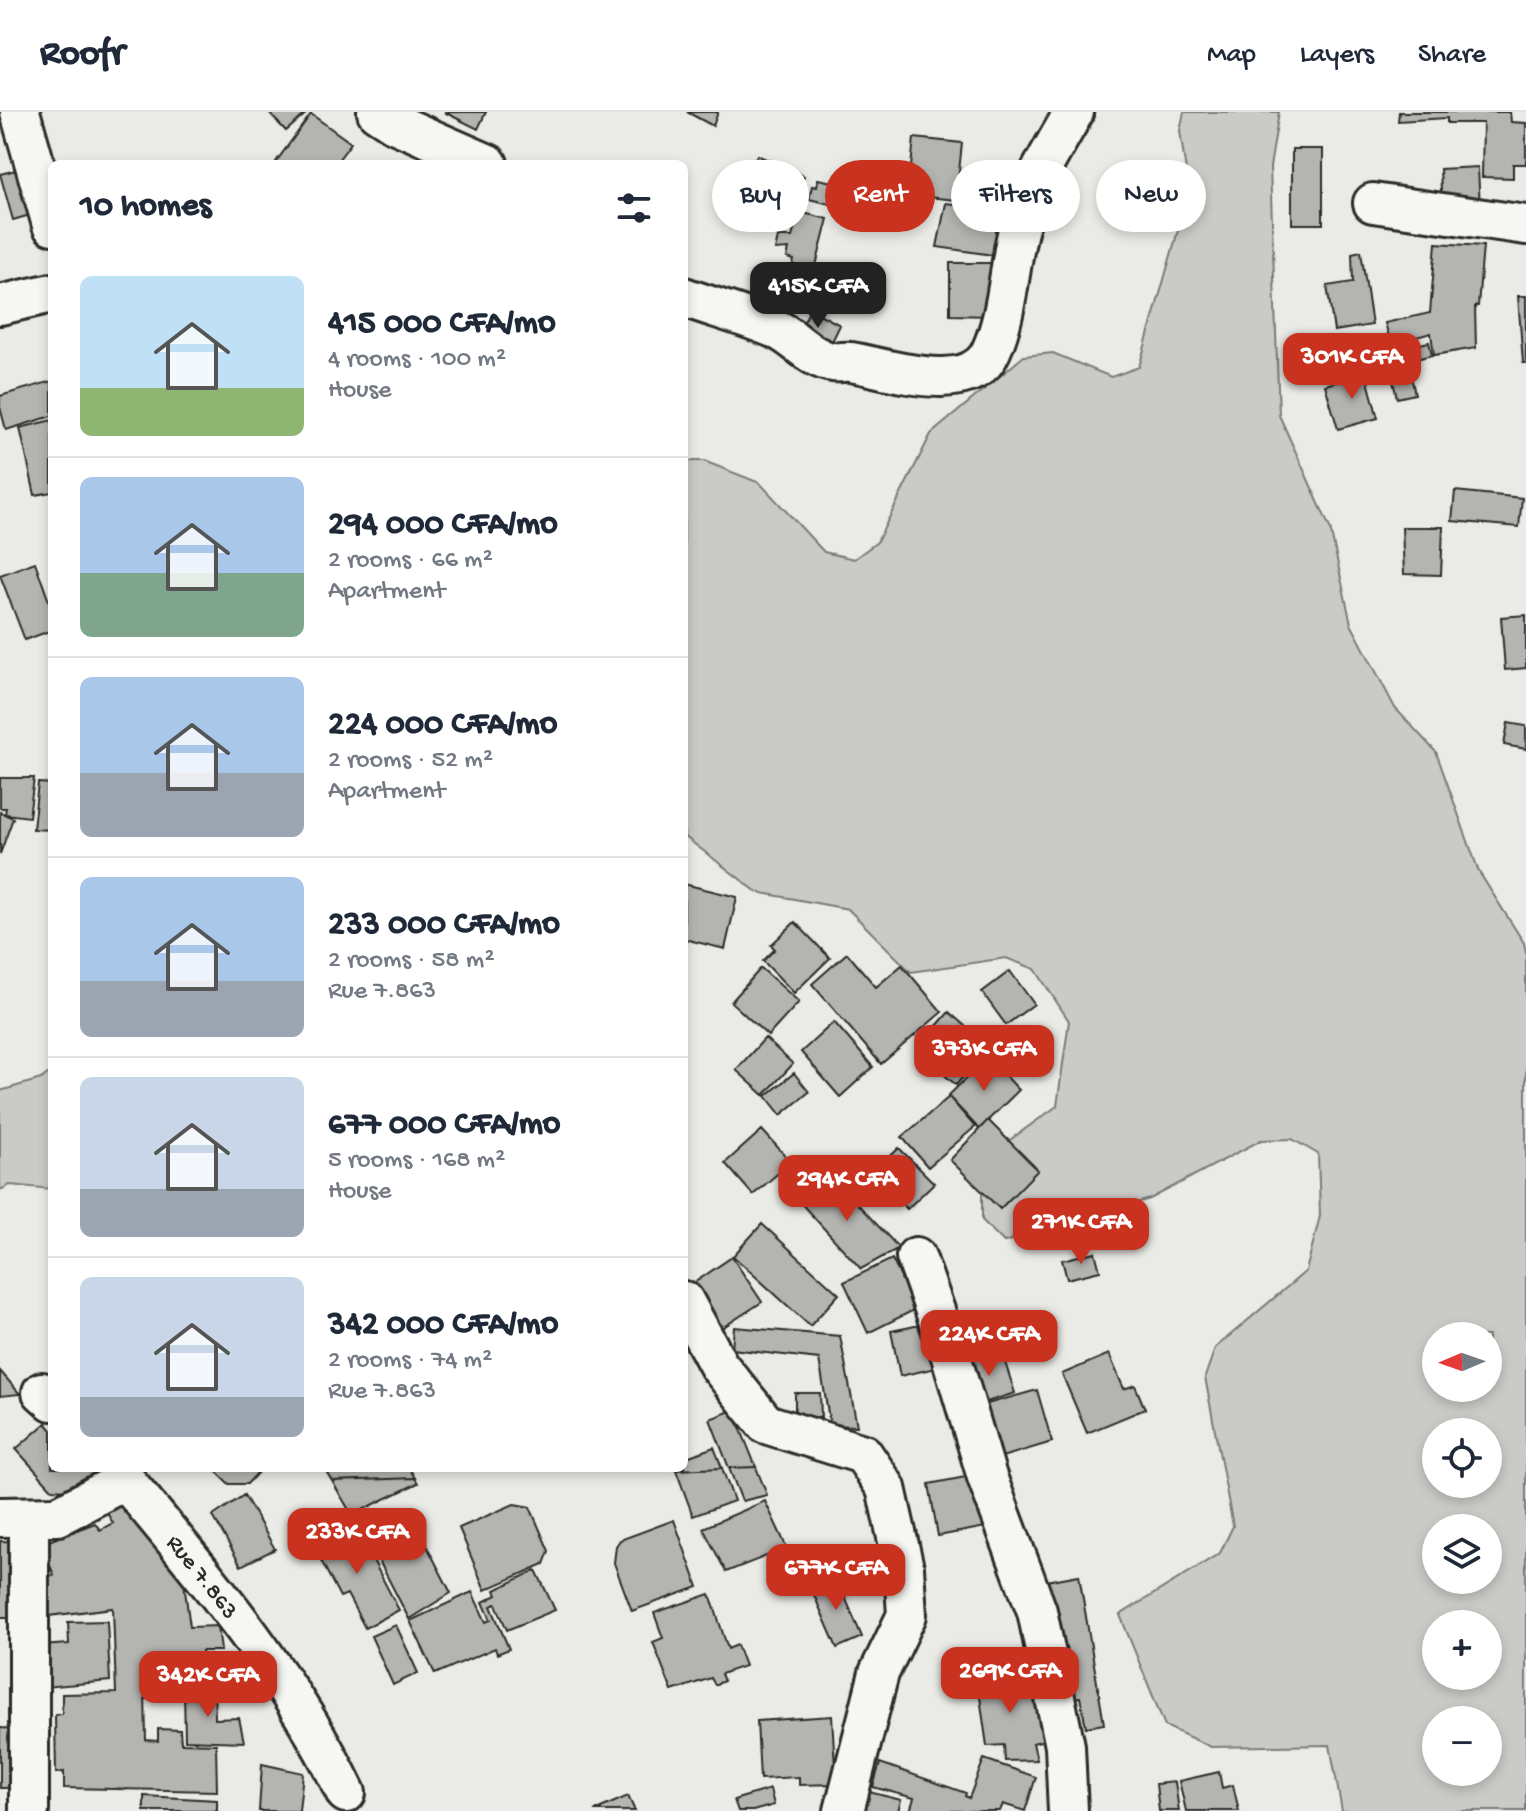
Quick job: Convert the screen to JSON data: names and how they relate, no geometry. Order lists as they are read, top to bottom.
{
  "streets": {
    "street": ["Rue 7.863"]
  },
  "north": "left",
  "page": {
    "header": "Roofr",
    "nav": ["Map", "Layers", "Share"],
    "chip": [
      "Buy",
      "Rent",
      "Filters",
      "New"
    ],
    "heading": "10 homes",
    "list": [
      {
        "name": "415 000 CFA/mo",
        "note": "4 rooms · 100 m² · House"
      },
      {
        "name": "294 000 CFA/mo",
        "note": "2 rooms · 66 m² · Apartment"
      },
      {
        "name": "224 000 CFA/mo",
        "note": "2 rooms · 52 m² · Apartment"
      },
      {
        "name": "233 000 CFA/mo",
        "note": "2 rooms · 58 m² · Rue 7.863"
      },
      {
        "name": "677 000 CFA/mo",
        "note": "5 rooms · 168 m² · House"
      },
      {
        "name": "342 000 CFA/mo",
        "note": "2 rooms · 74 m² · Rue 7.863"
      }
    ],
    "price": [
      "415K CFA",
      "301K CFA",
      "373K CFA",
      "294K CFA",
      "271K CFA",
      "224K CFA",
      "233K CFA",
      "677K CFA",
      "269K CFA",
      "342K CFA"
    ],
    "map_buttons": ["+", "−"]
  }
}
